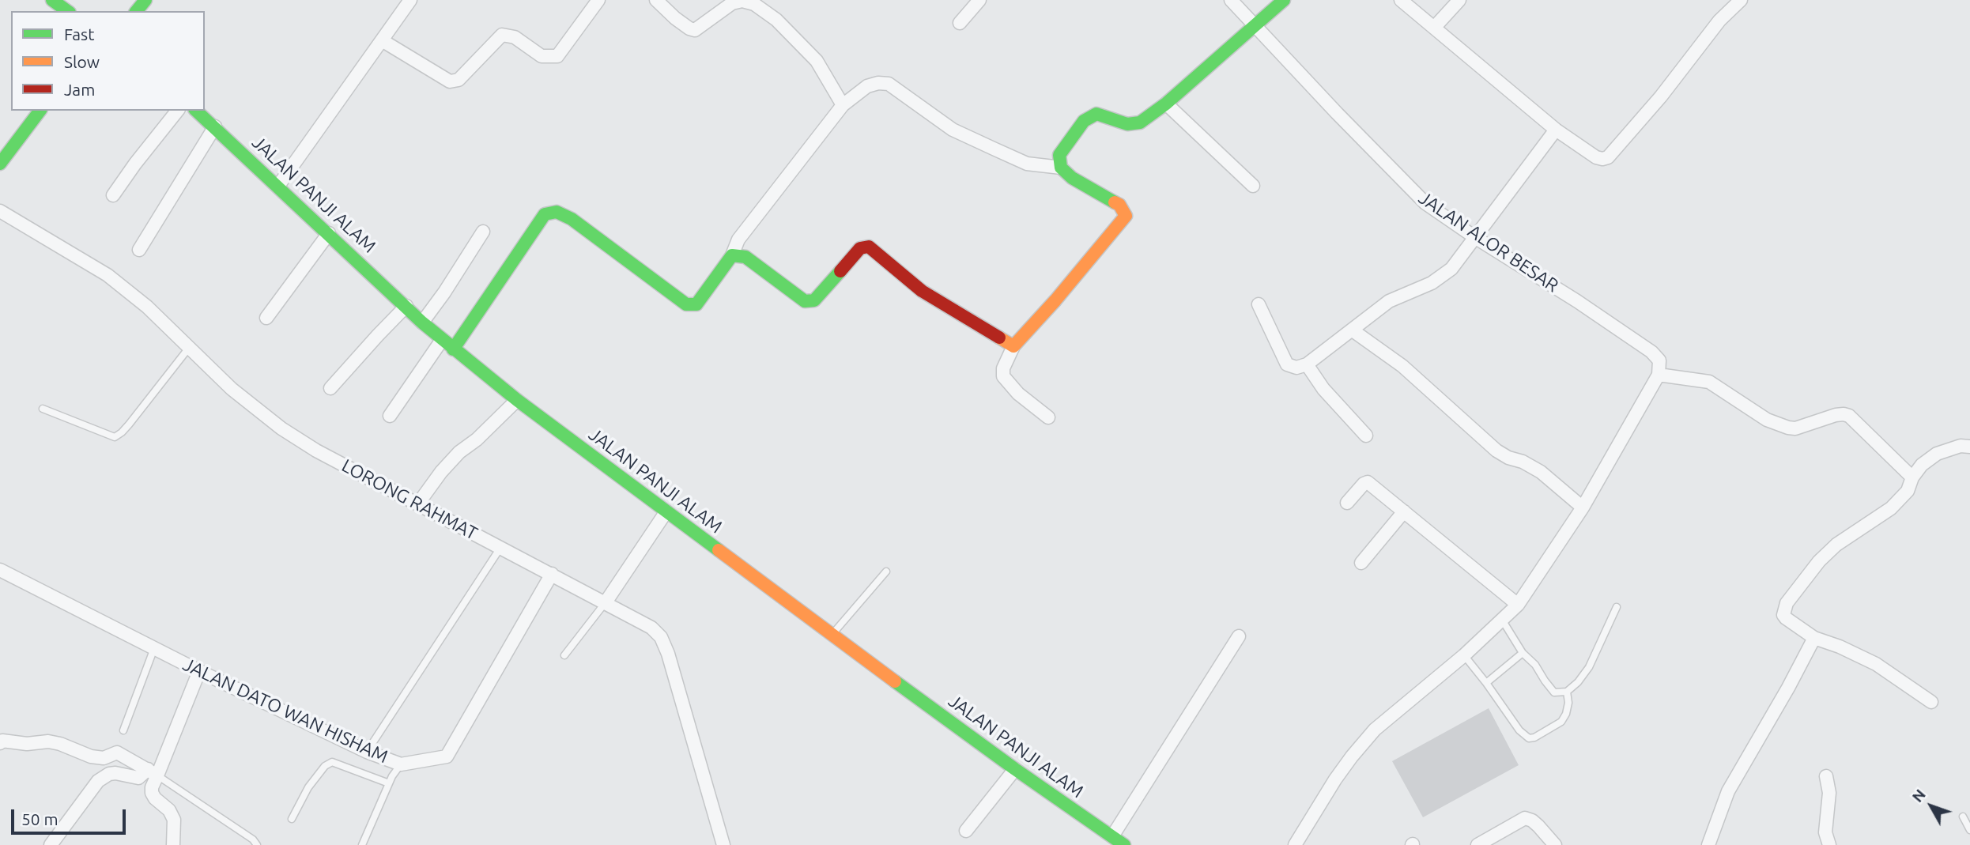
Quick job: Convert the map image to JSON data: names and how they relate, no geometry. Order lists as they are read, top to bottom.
{
  "streets": {
    "main road": ["JALAN PANJI ALAM"],
    "street": ["JALAN ALOR BESAR", "LORONG RAHMAT", "JALAN DATO WAN HISHAM"]
  },
  "crossings": [
    ["LORONG RAHMAT", "JALAN DATO WAN HISHAM"]
  ],
  "legend": ["Fast", "Slow", "Jam"],
  "scale_bar": "50 m",
  "north": "top left"
}
